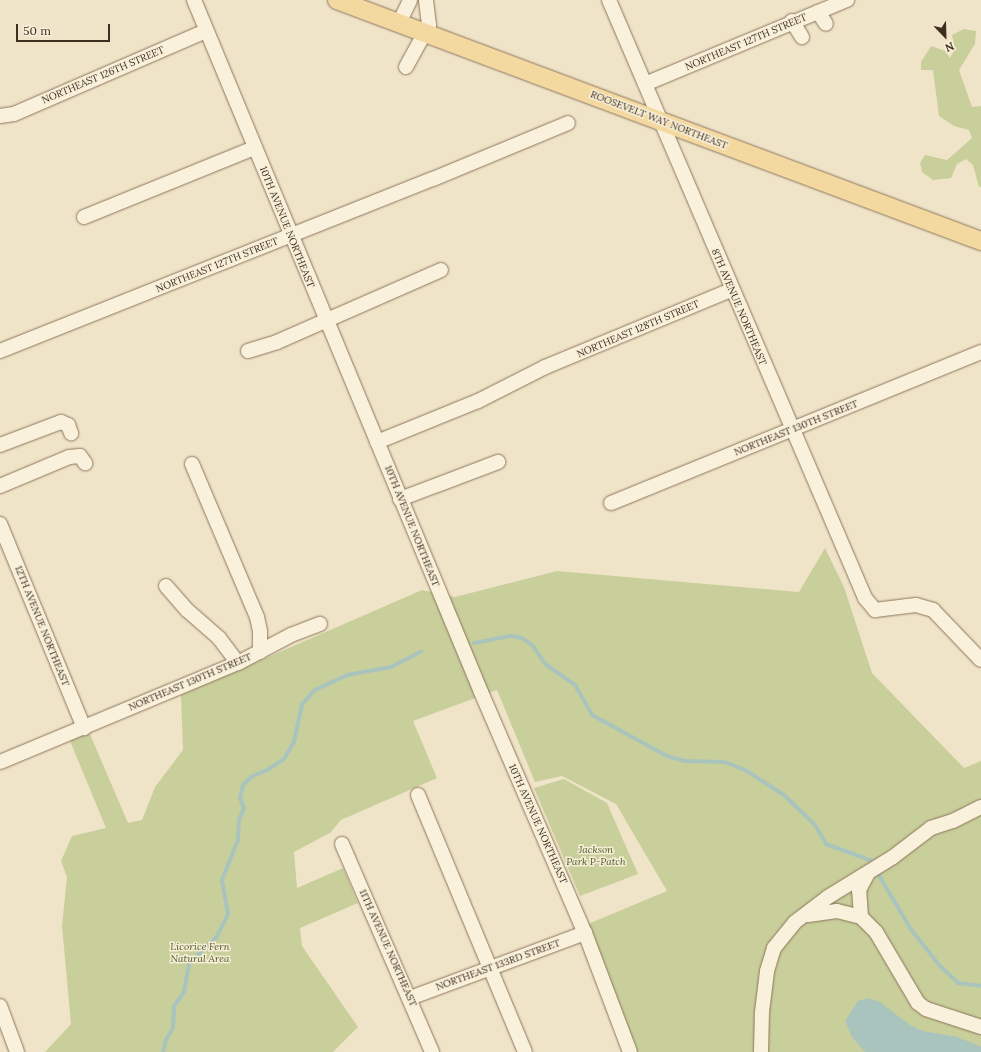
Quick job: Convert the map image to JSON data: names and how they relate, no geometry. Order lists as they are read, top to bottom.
{
  "streets": {
    "main road": ["ROOSEVELT WAY NORTHEAST"],
    "street": [
      "NORTHEAST 127TH STREET",
      "NORTHEAST 126TH STREET",
      "10TH AVENUE NORTHEAST",
      "8TH AVENUE NORTHEAST",
      "NORTHEAST 128TH STREET",
      "NORTHEAST 130TH STREET",
      "12TH AVENUE NORTHEAST",
      "11TH AVENUE NORTHEAST",
      "NORTHEAST 133RD STREET"
    ]
  },
  "crossings": [
    ["NORTHEAST 127TH STREET", "10TH AVENUE NORTHEAST"],
    ["NORTHEAST 127TH STREET", "8TH AVENUE NORTHEAST"],
    ["NORTHEAST 126TH STREET", "10TH AVENUE NORTHEAST"],
    ["ROOSEVELT WAY NORTHEAST", "8TH AVENUE NORTHEAST"],
    ["10TH AVENUE NORTHEAST", "NORTHEAST 128TH STREET"],
    ["10TH AVENUE NORTHEAST", "NORTHEAST 133RD STREET"],
    ["8TH AVENUE NORTHEAST", "NORTHEAST 128TH STREET"],
    ["8TH AVENUE NORTHEAST", "NORTHEAST 130TH STREET"],
    ["NORTHEAST 130TH STREET", "12TH AVENUE NORTHEAST"],
    ["11TH AVENUE NORTHEAST", "NORTHEAST 133RD STREET"]
  ],
  "parks": ["Jackson Park P-Patch", "Licorice Fern Natural Area"],
  "scale_bar": "50 m",
  "north": "bottom right"
}
